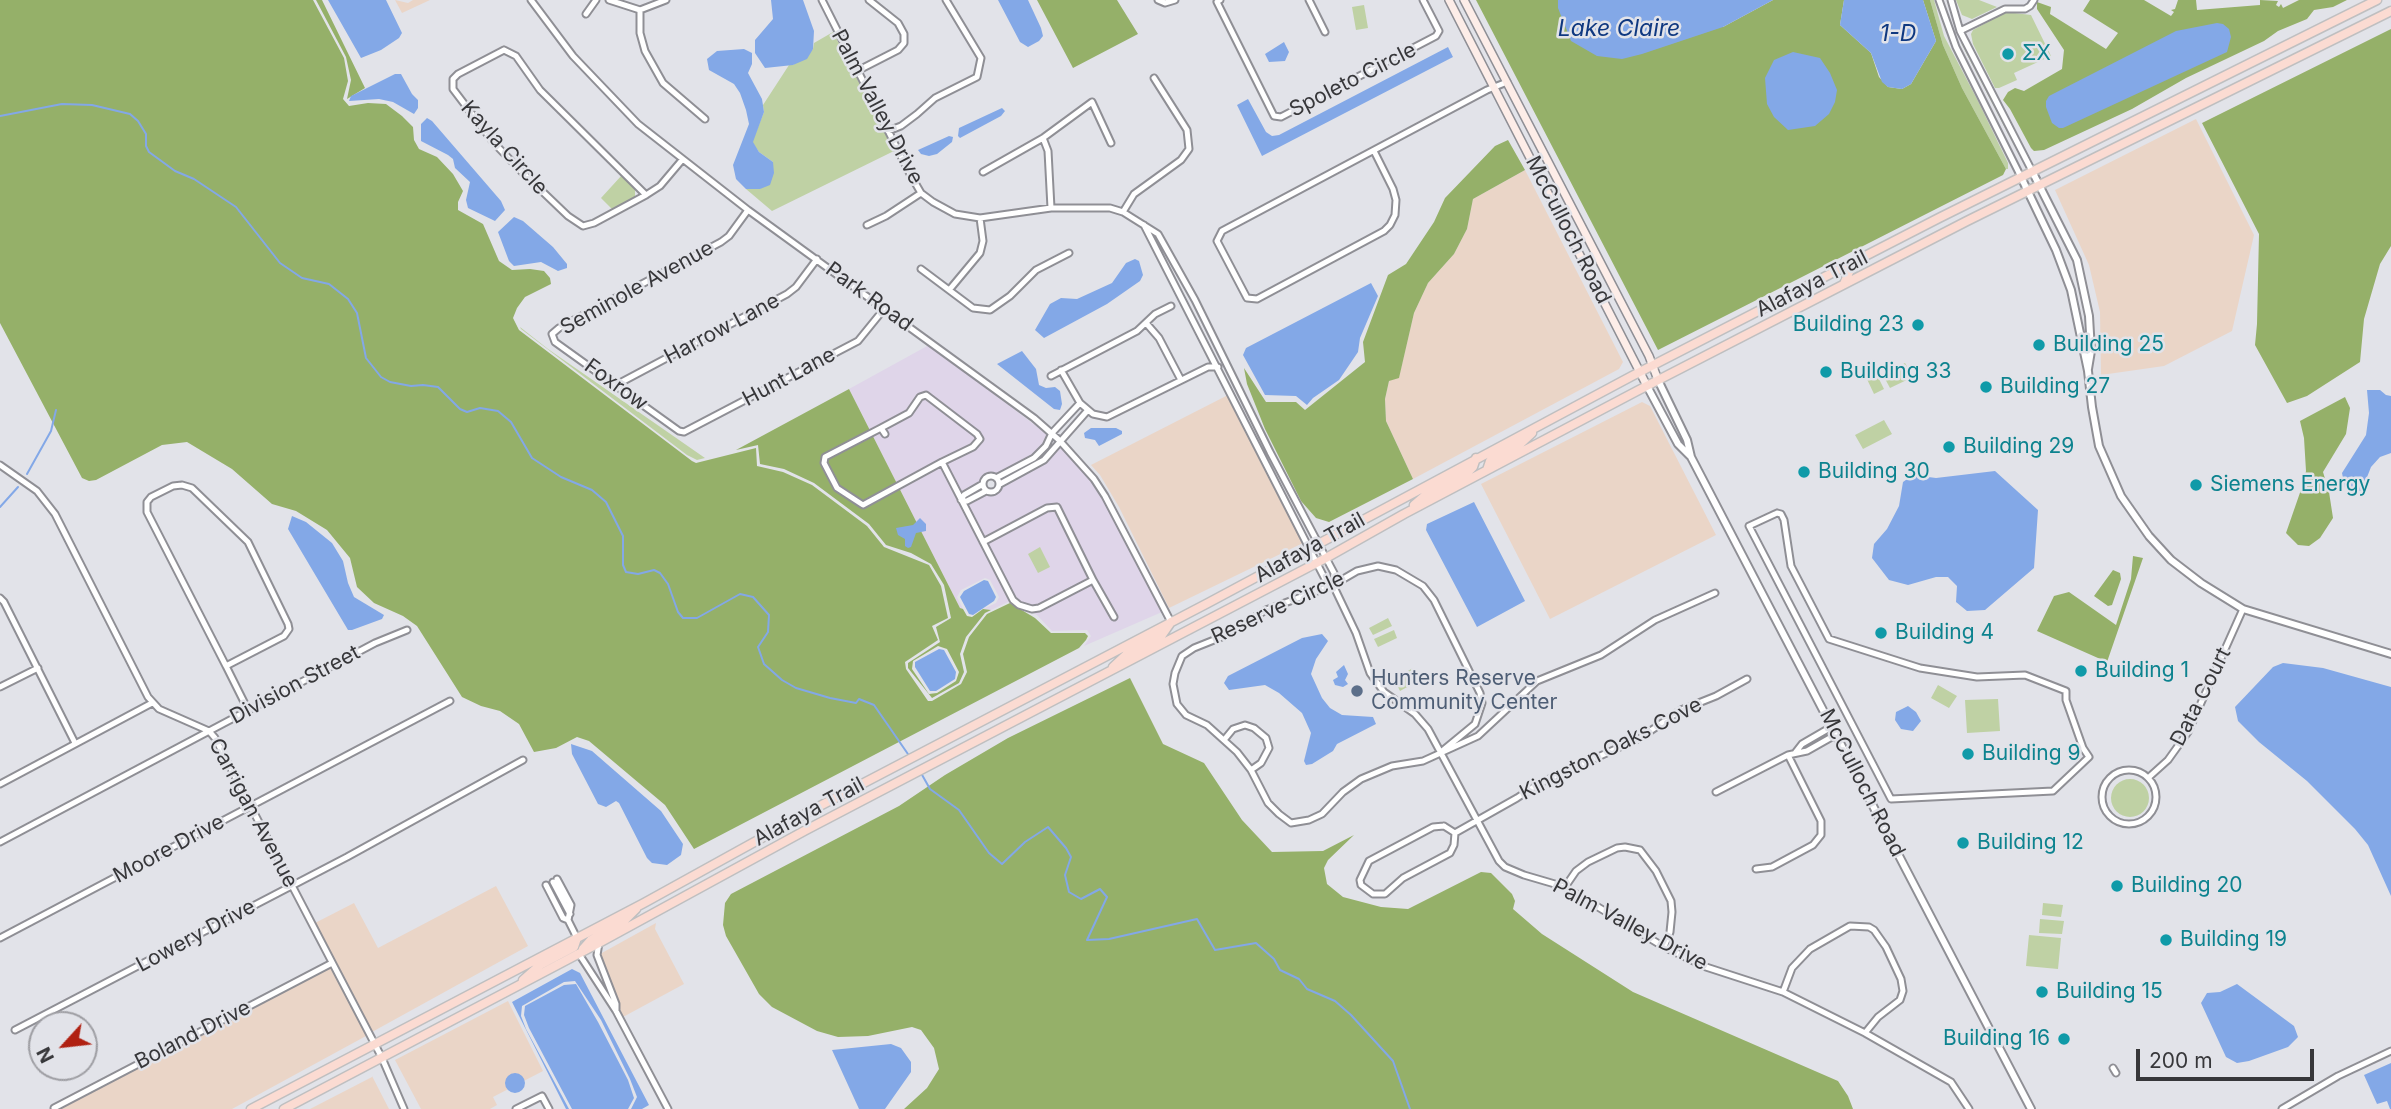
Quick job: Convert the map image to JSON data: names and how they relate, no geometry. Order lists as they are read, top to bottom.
{
  "streets": {
    "main road": ["McCulloch Road", "Alafaya Trail"],
    "street": [
      "Spoleto Circle",
      "Palm Valley Drive",
      "Kayla Circle",
      "Seminole Avenue",
      "Park Road",
      "Harrow Lane",
      "Hunt Lane",
      "Foxrow",
      "Reserve Circle",
      "Division Street",
      "Data Court",
      "Kingston Oaks Cove",
      "Carrigan Avenue",
      "Moore Drive",
      "Lowery Drive",
      "Boland Drive"
    ]
  },
  "crossings": [
    ["Palm Valley Drive", "Alafaya Trail"],
    ["Palm Valley Drive", "Reserve Circle"],
    ["Palm Valley Drive", "Kingston Oaks Cove"],
    ["Kayla Circle", "Park Road"],
    ["McCulloch Road", "Alafaya Trail"],
    ["Alafaya Trail", "Park Road"],
    ["Alafaya Trail", "Carrigan Avenue"],
    ["Seminole Avenue", "Park Road"],
    ["Seminole Avenue", "Foxrow"],
    ["Park Road", "Harrow Lane"],
    ["Park Road", "Hunt Lane"],
    ["Harrow Lane", "Foxrow"],
    ["Hunt Lane", "Foxrow"],
    ["Division Street", "Carrigan Avenue"],
    ["Carrigan Avenue", "Moore Drive"],
    ["Carrigan Avenue", "Lowery Drive"],
    ["Carrigan Avenue", "Boland Drive"]
  ],
  "water": ["Lake Claire", "1-D"],
  "places": [
    "ΣΧ",
    "Building 23",
    "Building 25",
    "Building 33",
    "Building 27",
    "Building 29",
    "Building 30",
    "Siemens Energy",
    "Building 4",
    "Building 1",
    "Hunters Reserve Community Center",
    "Building 9",
    "Building 12",
    "Building 20",
    "Building 19",
    "Building 15",
    "Building 16"
  ],
  "scale_bar": "200 m",
  "north": "bottom left"
}
